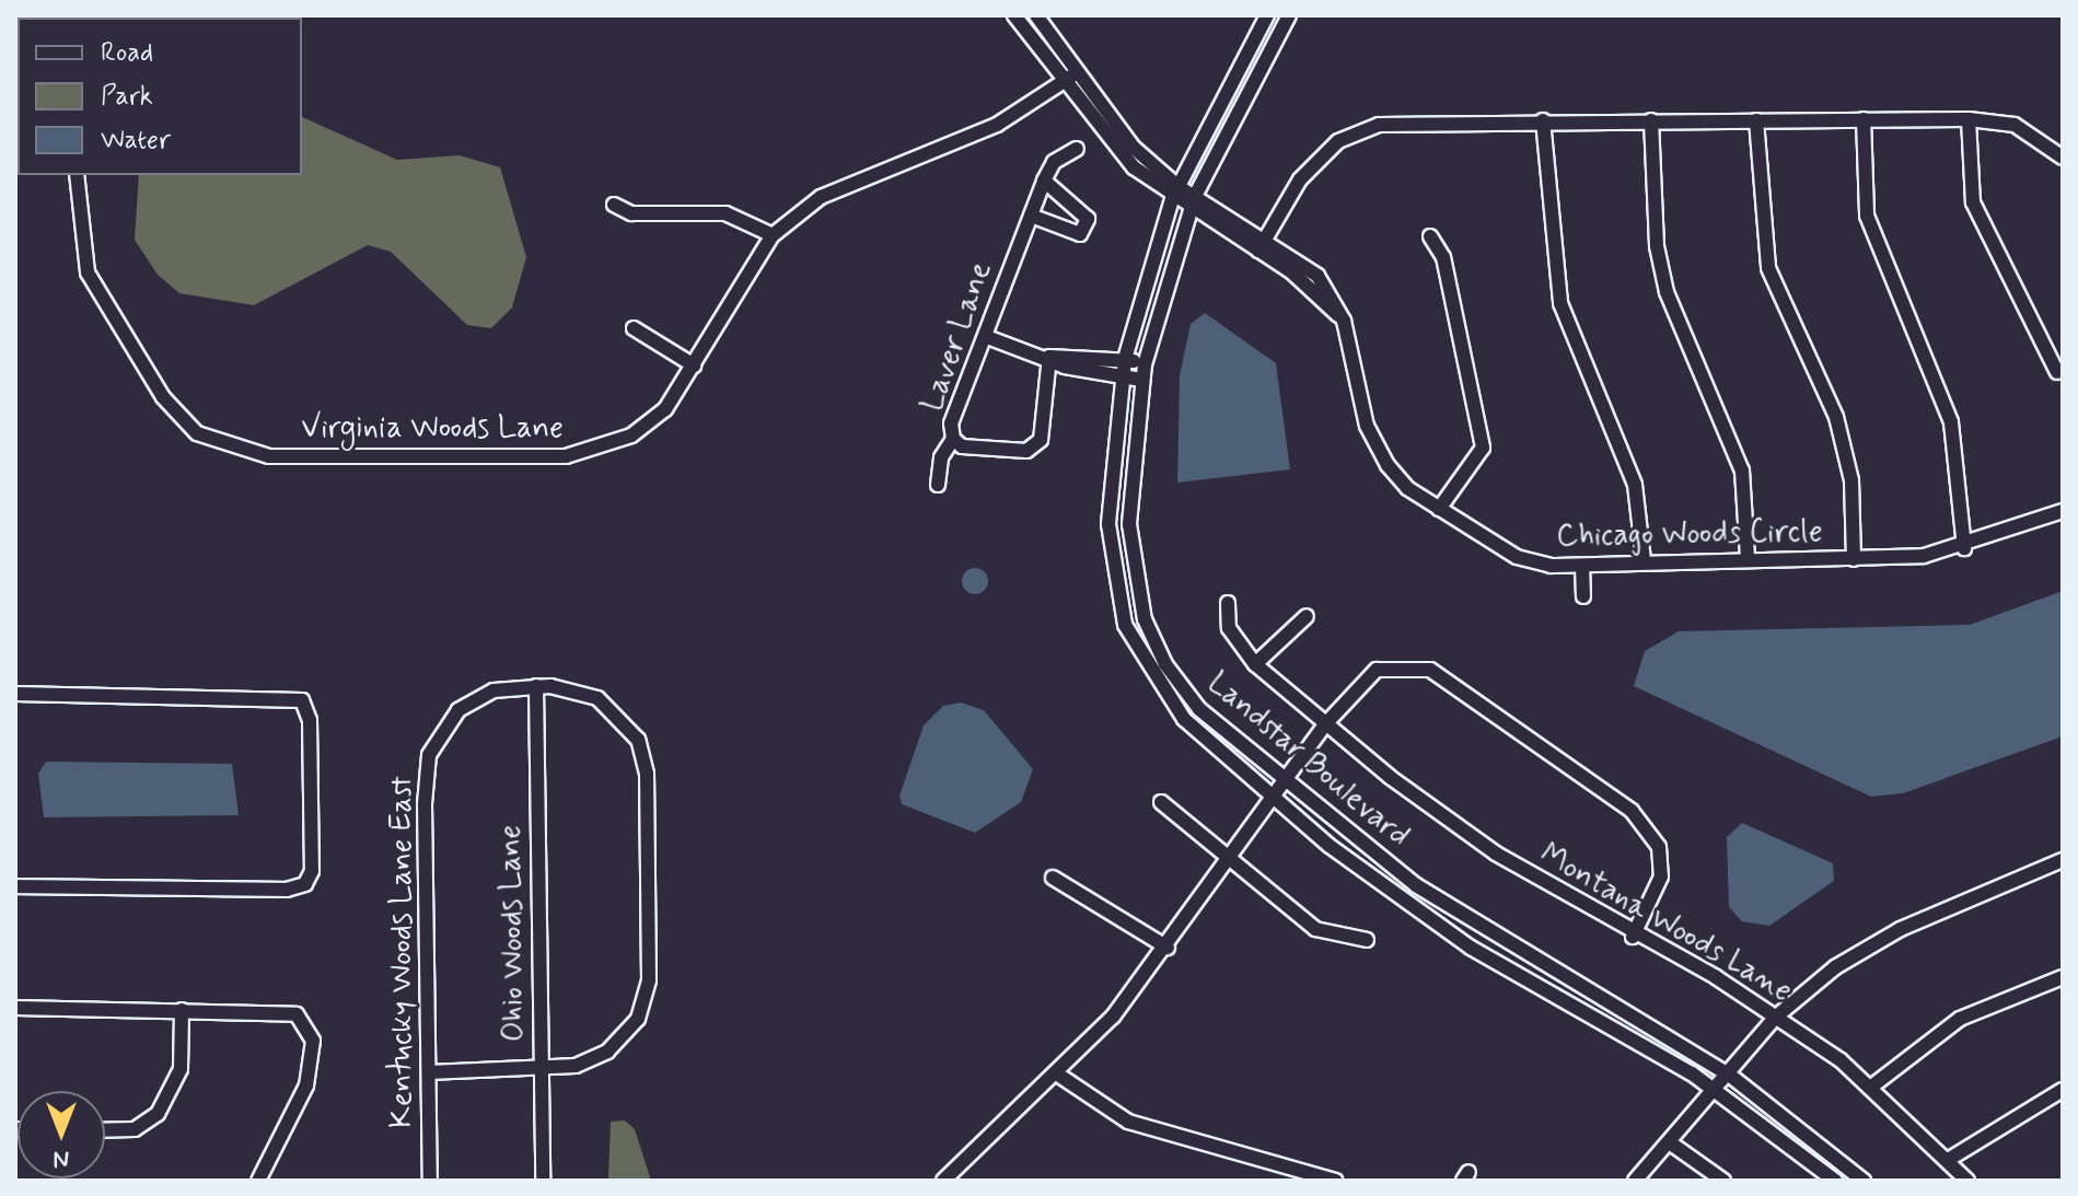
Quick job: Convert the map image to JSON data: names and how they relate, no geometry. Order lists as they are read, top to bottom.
{
  "streets": {
    "street": [
      "Laver Lane",
      "Virginia Woods Lane",
      "Chicago Woods Circle",
      "Landstar Boulevard",
      "Montana Woods Lane",
      "Ohio Woods Lane",
      "Kentucky Woods Lane East"
    ]
  },
  "crossings": [
    ["Chicago Woods Circle", "Landstar Boulevard"],
    ["Ohio Woods Lane", "Kentucky Woods Lane East"]
  ],
  "legend": ["Road", "Park", "Water"],
  "north": "bottom"
}
